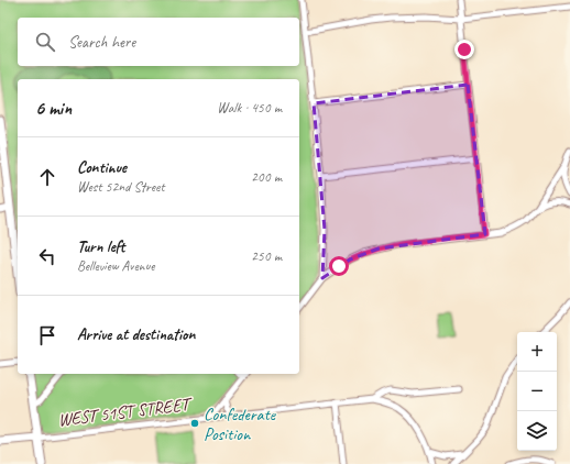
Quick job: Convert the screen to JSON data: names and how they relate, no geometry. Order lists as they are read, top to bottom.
{
  "streets": {
    "main road": ["WEST 51ST STREET"]
  },
  "places": ["Confederate Position"],
  "page": {
    "search": "Search here",
    "heading": ["6 min", "Walk · 450 m"],
    "list": [
      ["Continue", "West 52nd Street", "200 m"],
      ["Turn left", "Belleview Avenue", "250 m"],
      "Arrive at destination"
    ],
    "map_buttons": ["+", "−"]
  }
}
